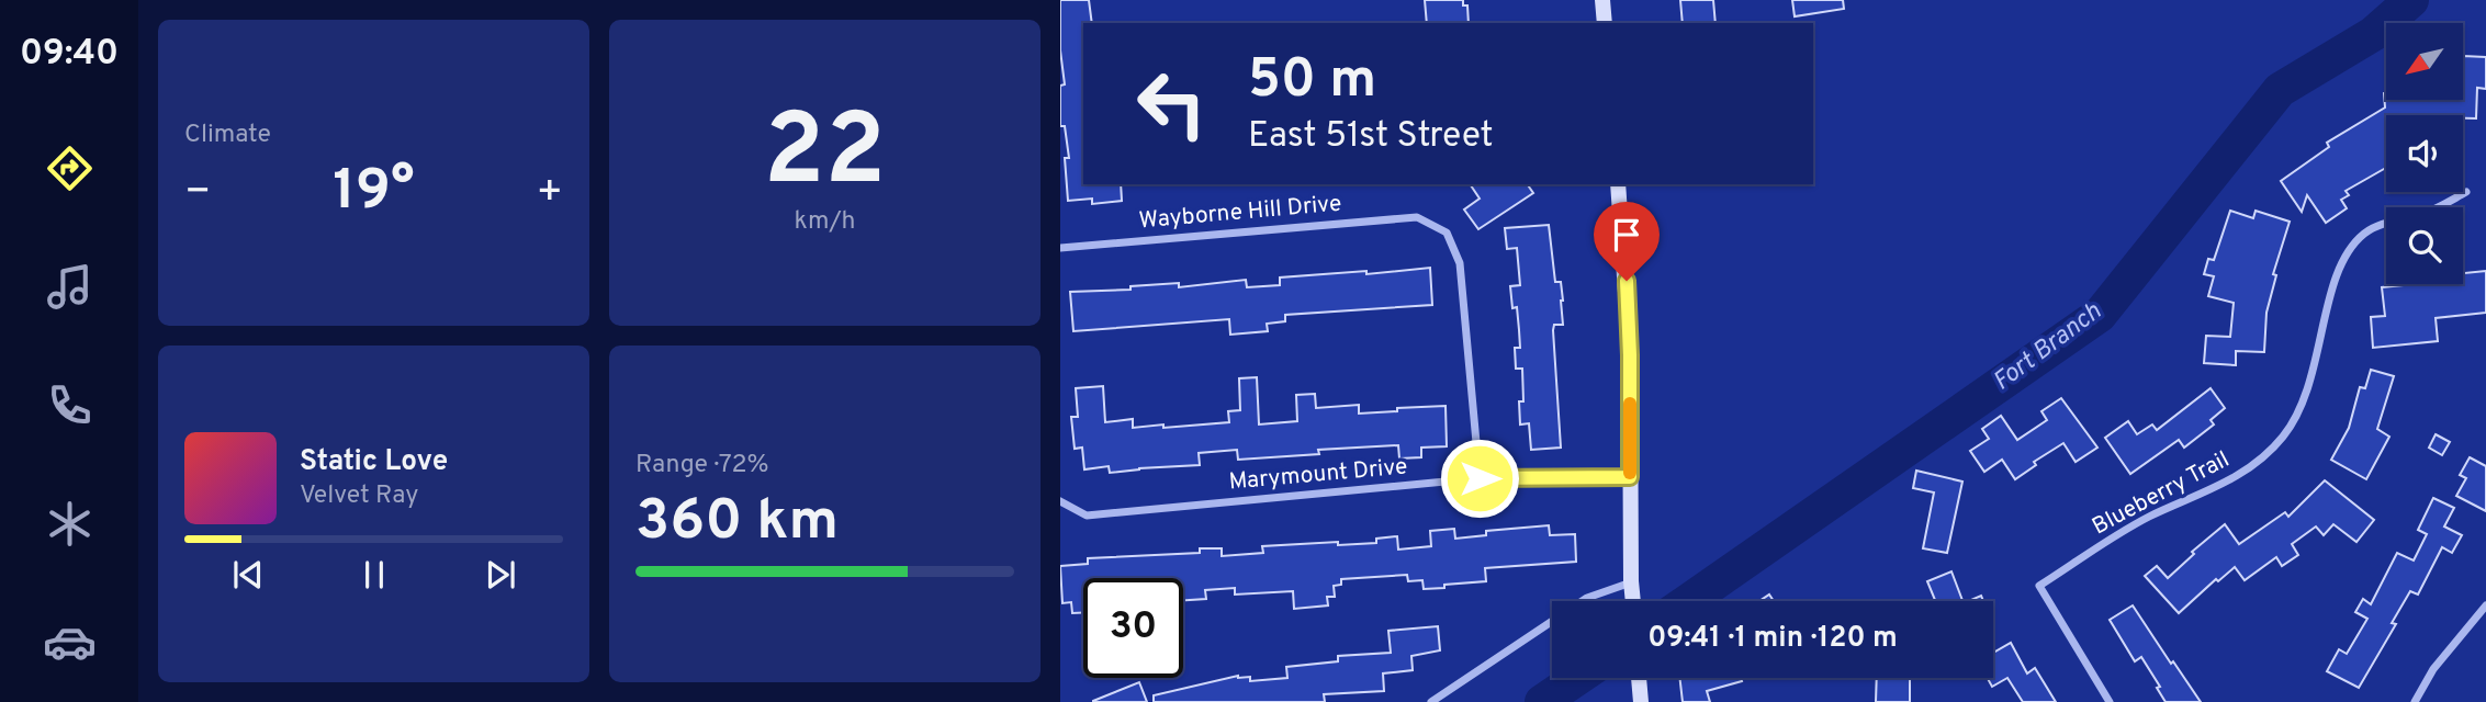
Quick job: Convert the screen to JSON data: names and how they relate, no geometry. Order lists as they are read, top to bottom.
{
  "streets": {
    "street": ["Wayborne Hill Drive", "Marymount Drive", "Blueberry Trail"]
  },
  "crossings": [
    ["Wayborne Hill Drive", "Marymount Drive"]
  ],
  "water": ["Fort Branch"],
  "north": "bottom left",
  "page": {
    "tabs": "09:40",
    "tile": [
      "Climate",
      ["22", "km/h"],
      ["Range · 72%", "360 km"]
    ],
    "turn": ["50 m", "East 51st Street"],
    "heat": ["−", "19°", "+"],
    "song": ["Static Love", "Velvet Ray"],
    "limit": "30",
    "trip": "09:41 · 1 min · 120 m"
  }
}
